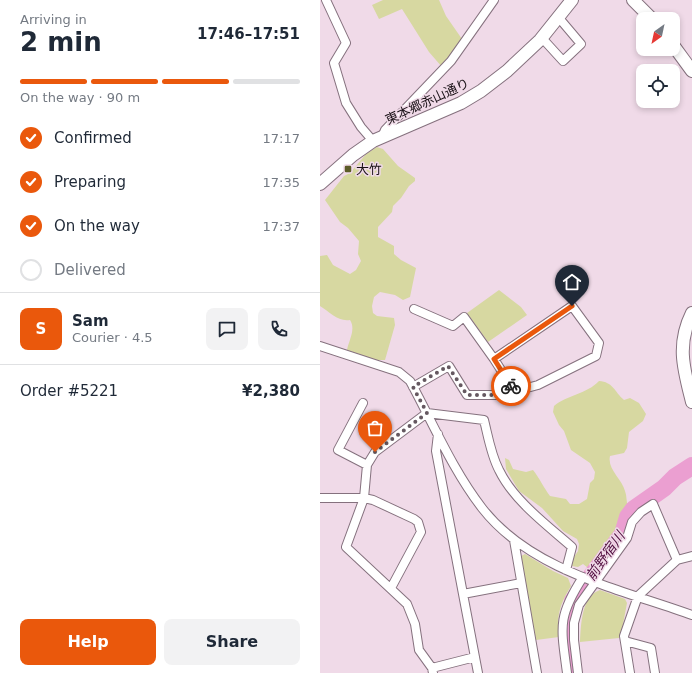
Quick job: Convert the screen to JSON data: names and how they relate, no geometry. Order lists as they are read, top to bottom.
{
  "streets": {
    "street": ["東本郷赤山通り"]
  },
  "water": ["前野宿川"],
  "places": {
    "transit": ["大竹"]
  },
  "north": "bottom left",
  "page": {
    "heading": ["2 min", "Arriving in", "17:46–17:51"],
    "panel": [
      "Sam",
      "Courier · 4.5",
      "Order #5221",
      "¥2,380"
    ],
    "bar": "On the way · 90 m",
    "list": [
      ["Confirmed", "17:17"],
      ["Preparing", "17:35"],
      ["On the way", "17:37"],
      "Delivered"
    ],
    "round": "S",
    "buttons": ["Help", "Share"]
  }
}
